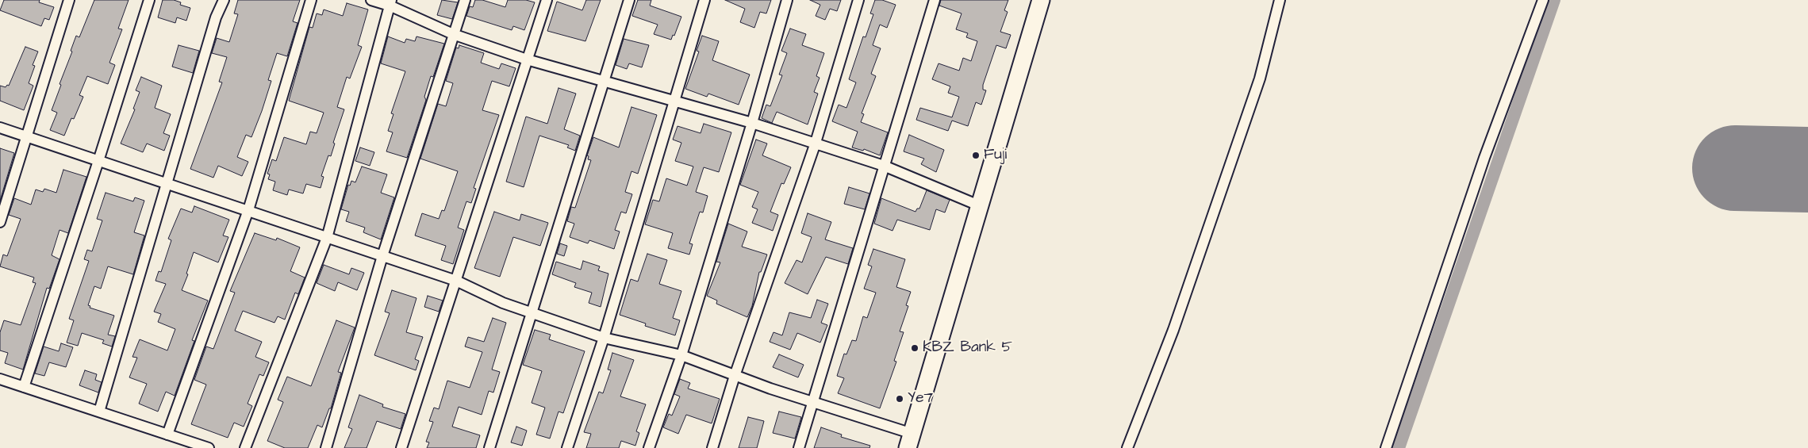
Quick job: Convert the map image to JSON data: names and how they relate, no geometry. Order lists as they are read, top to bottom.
{
  "places": ["Fuji", "KBZ Bank 5", "Ye7"]
}
